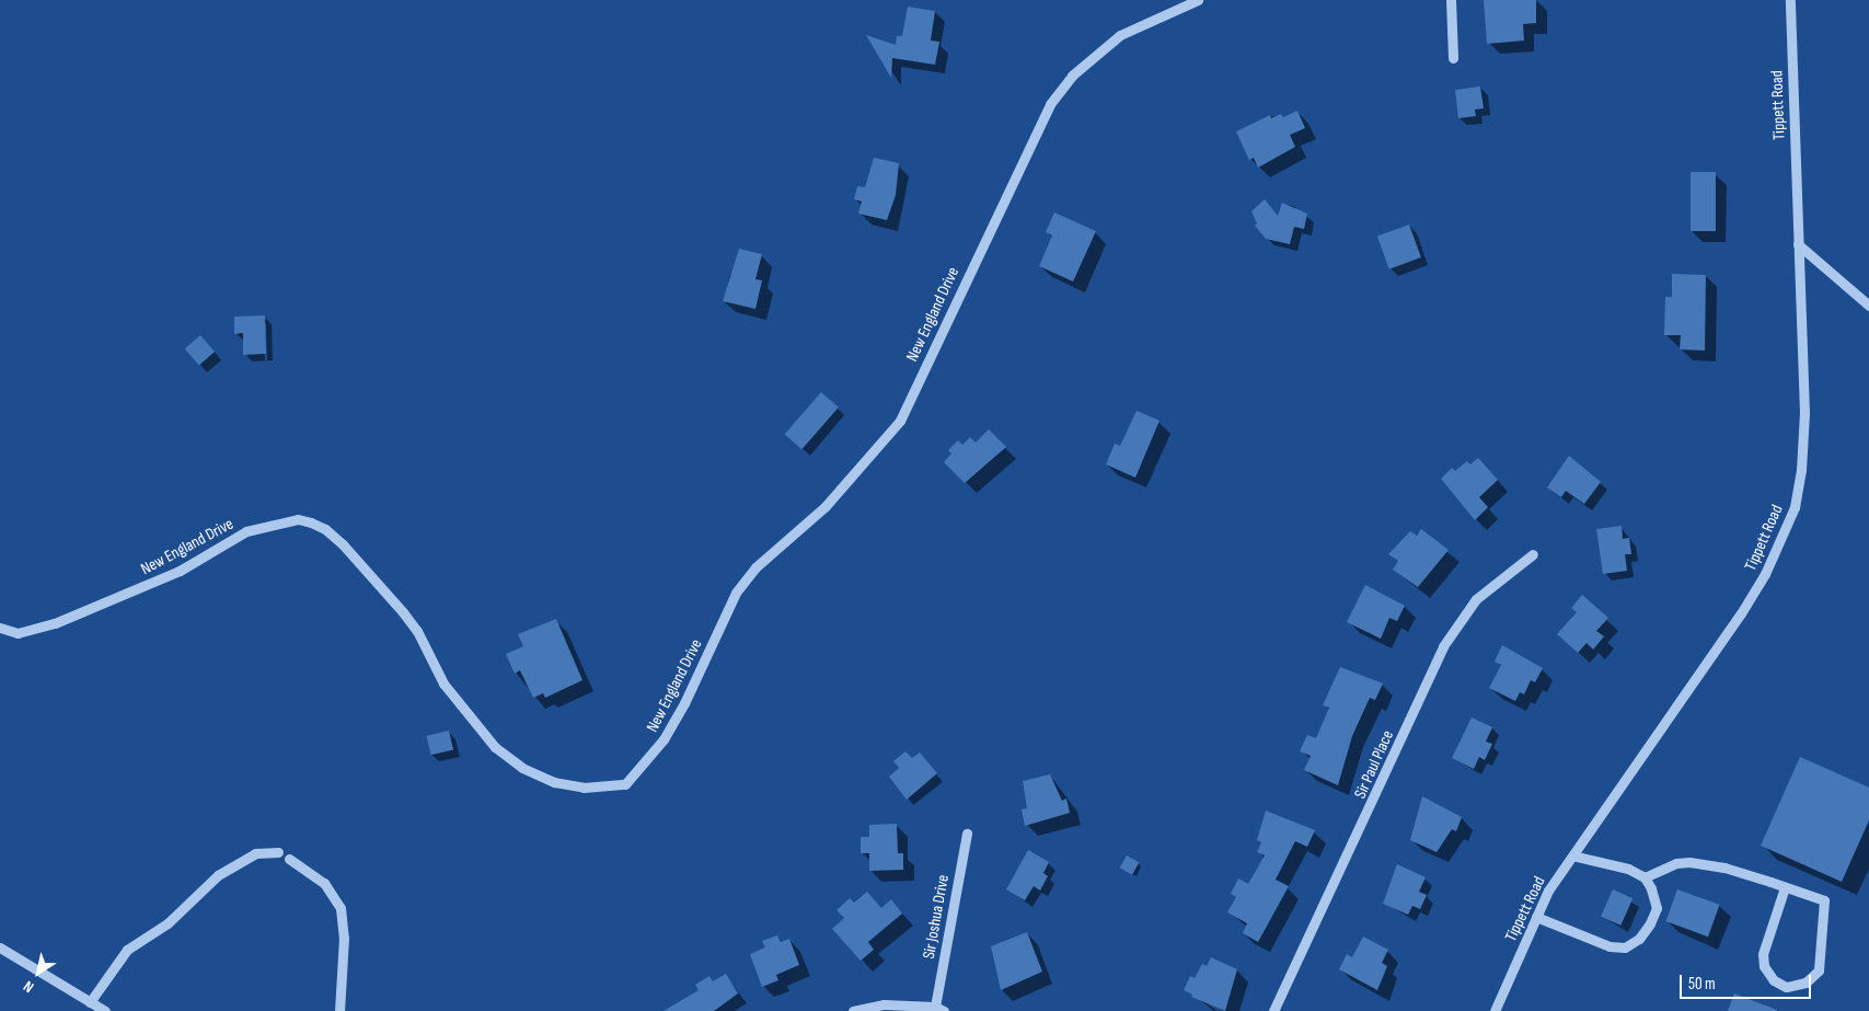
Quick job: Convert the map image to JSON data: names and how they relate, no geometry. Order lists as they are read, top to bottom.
{
  "streets": {
    "street": [
      "Tippett Road",
      "New England Drive",
      "Sir Paul Place",
      "Sir Joshua Drive"
    ]
  },
  "scale_bar": "50 m",
  "north": "bottom left"
}
